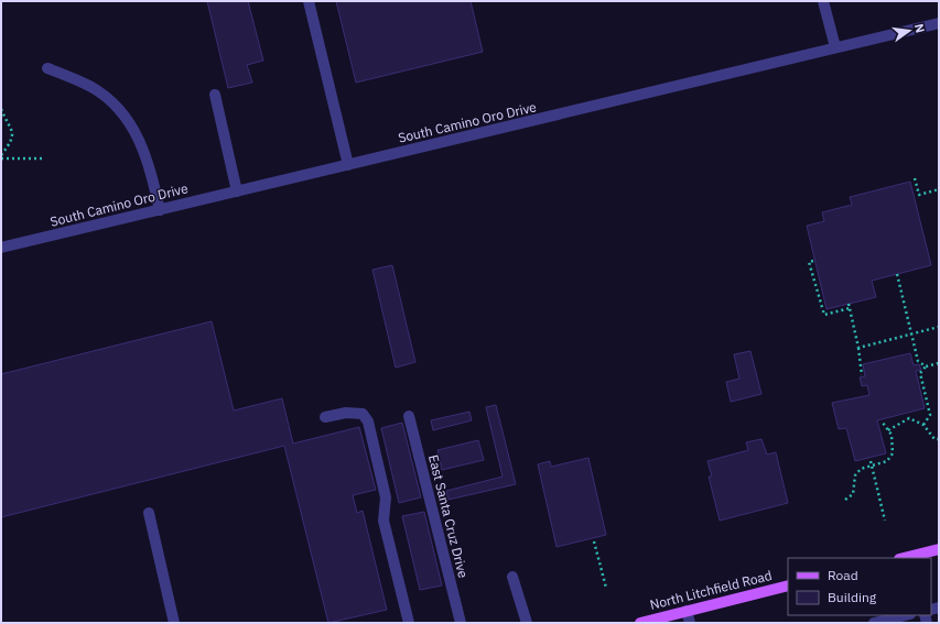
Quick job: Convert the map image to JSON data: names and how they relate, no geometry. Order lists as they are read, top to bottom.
{
  "streets": {
    "main road": ["North Litchfield Road"],
    "street": ["South Camino Oro Drive", "East Santa Cruz Drive"]
  },
  "legend": ["Road", "Building"],
  "north": "right"
}
